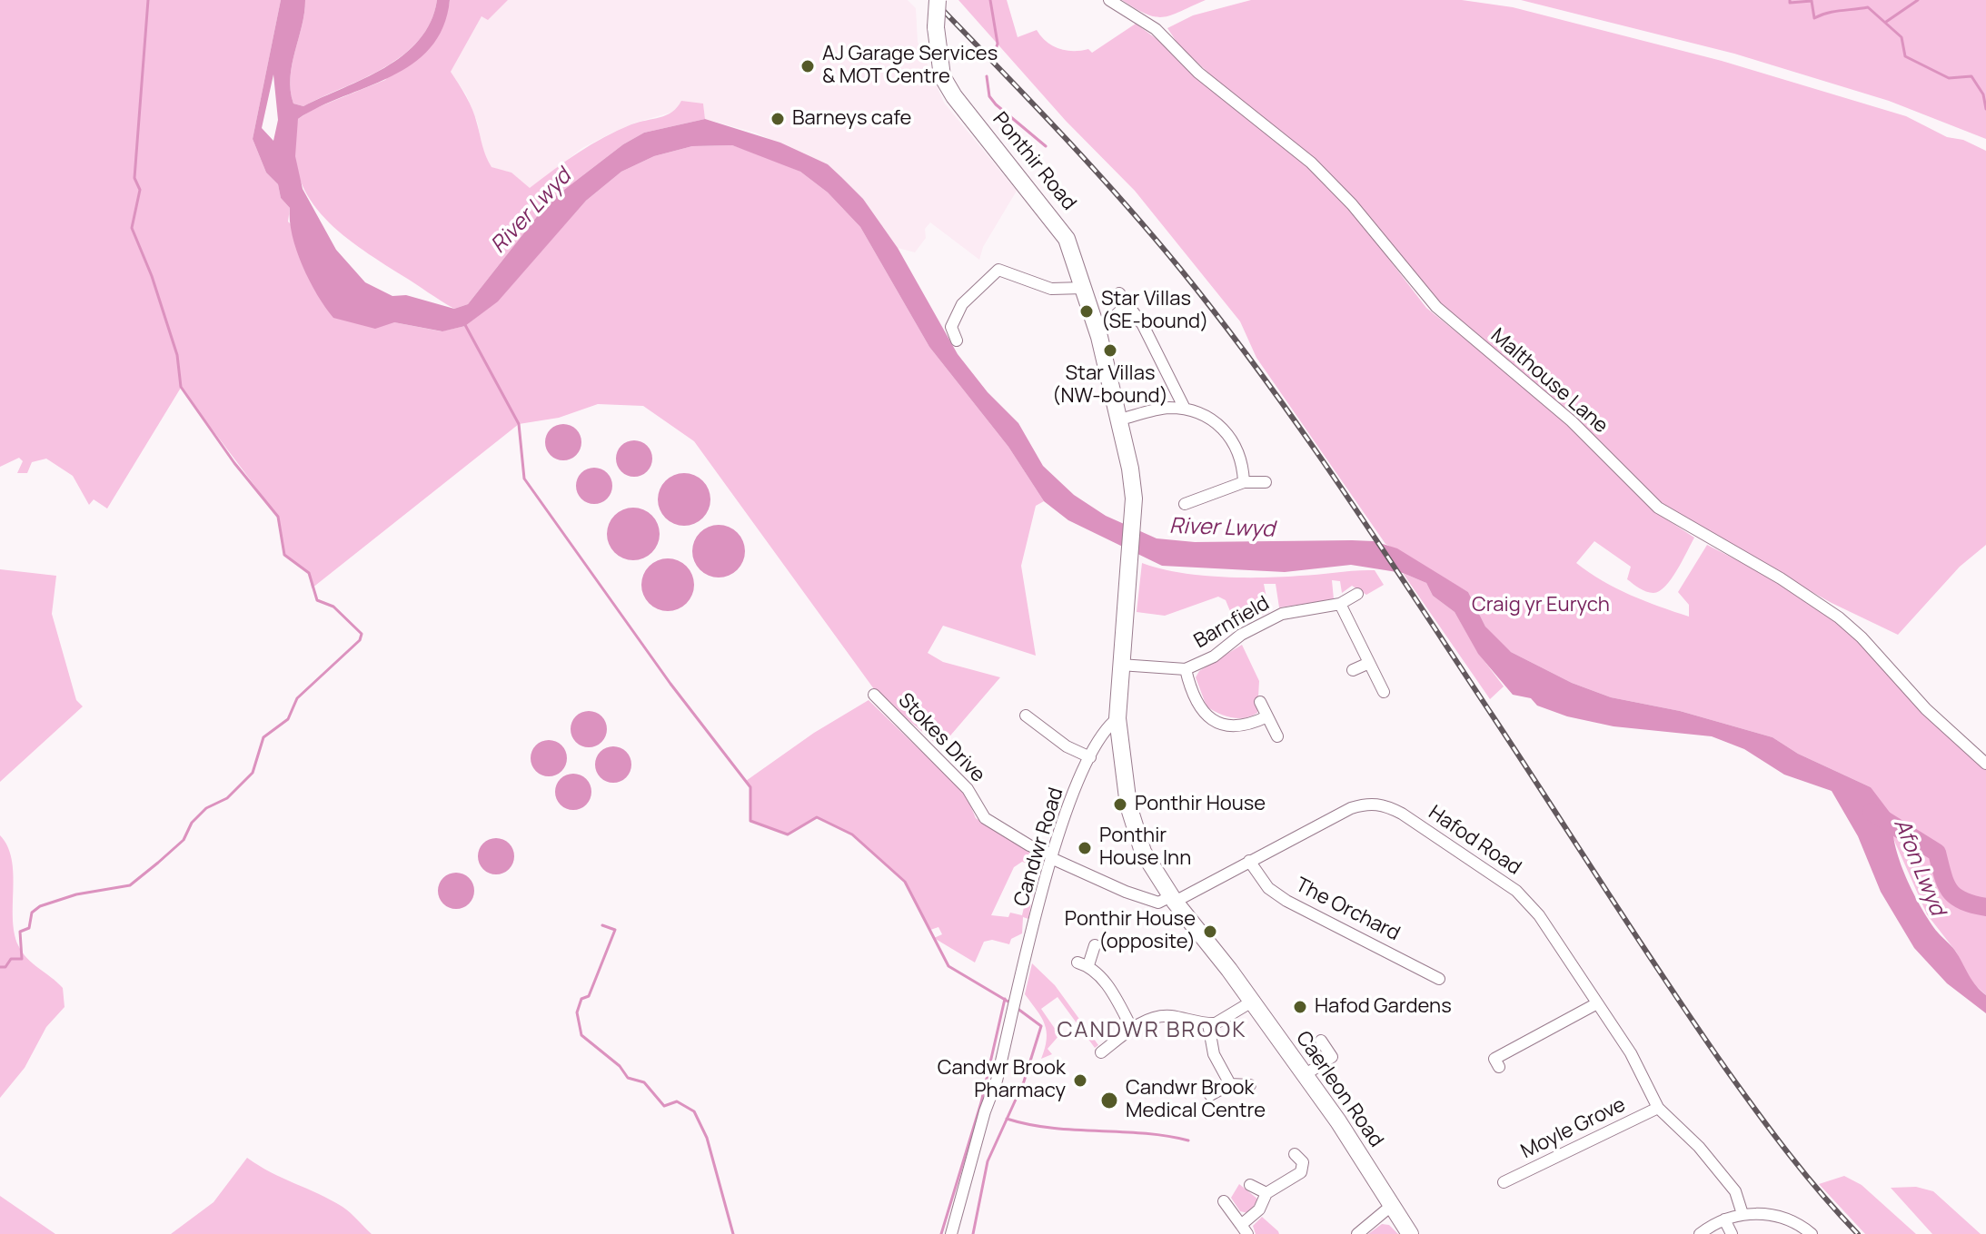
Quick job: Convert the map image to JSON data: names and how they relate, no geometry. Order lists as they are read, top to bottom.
{
  "streets": {
    "main road": ["Ponthir Road", "Caerleon Road"],
    "street": [
      "Malthouse Lane",
      "Barnfield",
      "Stokes Drive",
      "Hafod Road",
      "Candwr Road",
      "The Orchard",
      "Moyle Grove"
    ]
  },
  "crossings": [
    ["Ponthir Road", "Caerleon Road"],
    ["Barnfield", "Caerleon Road"],
    ["Stokes Drive", "Hafod Road"],
    ["Stokes Drive", "Candwr Road"],
    ["Stokes Drive", "Caerleon Road"],
    ["Hafod Road", "The Orchard"],
    ["Hafod Road", "Caerleon Road"],
    ["Hafod Road", "Moyle Grove"],
    ["Candwr Road", "Caerleon Road"]
  ],
  "districts": ["CANDWR BROOK"],
  "water": ["River Lwyd", "Afon Lwyd"],
  "parks": ["Craig yr Eurych"],
  "places": [
    "AJ Garage Services & MOT Centre",
    "Barneys cafe",
    "Star Villas (SE-bound)",
    "Star Villas (NW-bound)",
    "Ponthir House",
    "Ponthir House Inn",
    "Ponthir House (opposite)",
    "Hafod Gardens",
    "Candwr Brook Pharmacy",
    "Candwr Brook Medical Centre"
  ]
}
